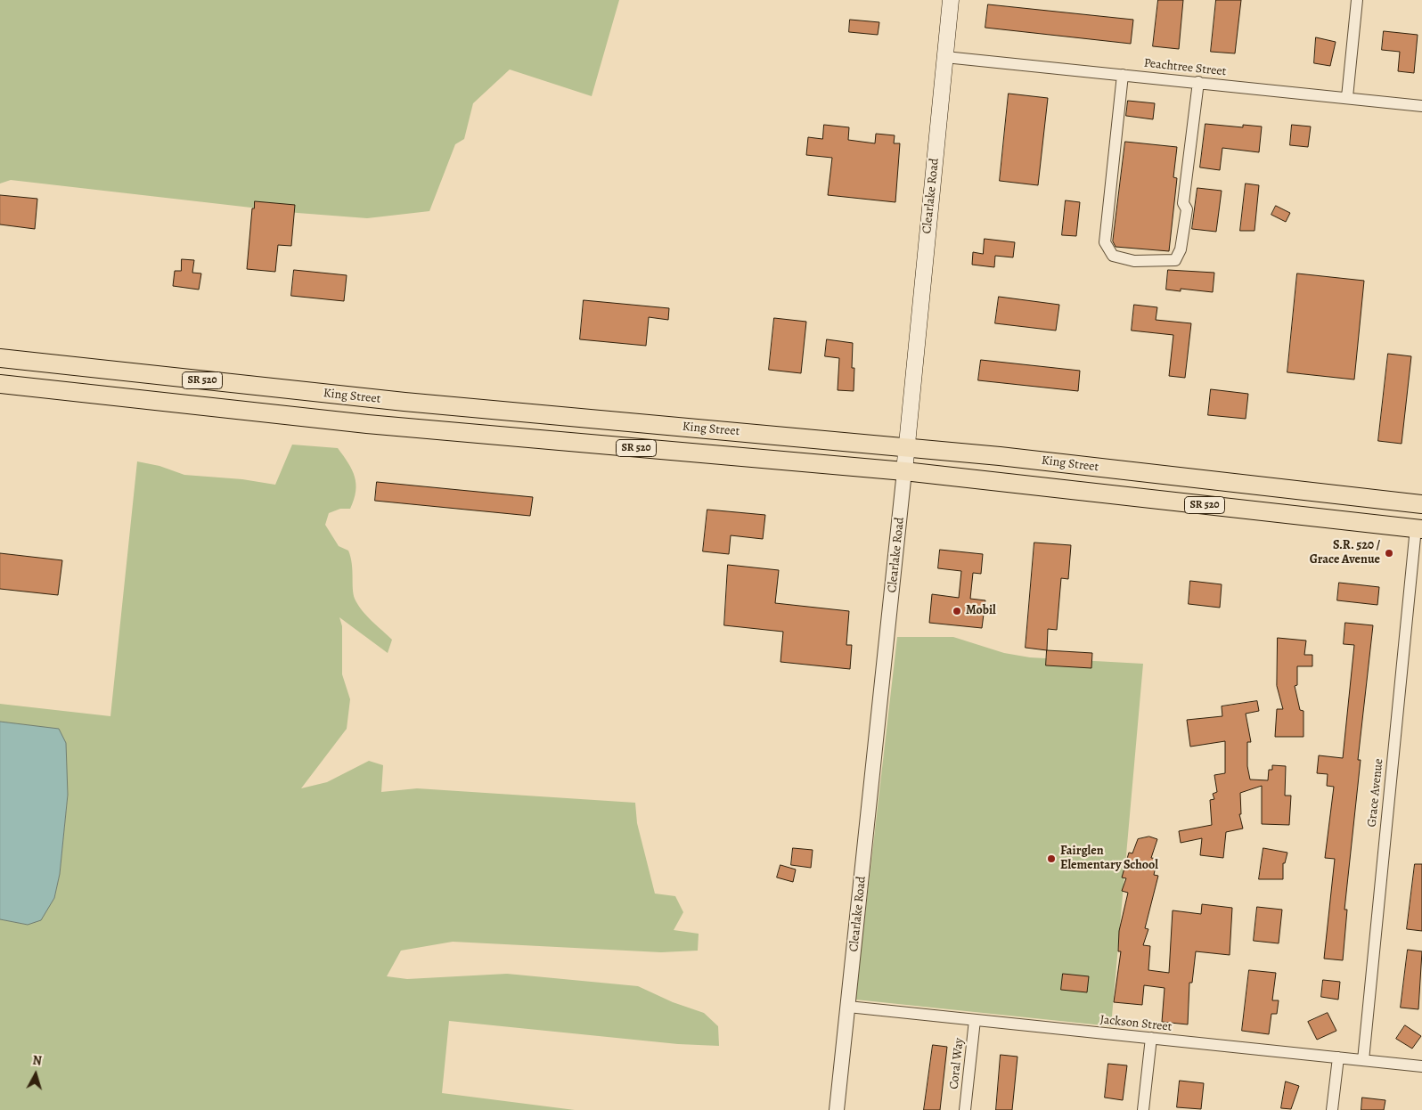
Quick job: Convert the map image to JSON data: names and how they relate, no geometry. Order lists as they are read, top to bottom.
{
  "streets": {
    "main road": ["Clearlake Road", "SR 520", "King Street"],
    "street": [
      "Peachtree Street",
      "Grace Avenue",
      "Jackson Street",
      "Coral Way"
    ]
  },
  "crossings": [
    ["Peachtree Street", "Clearlake Road"],
    ["Clearlake Road", "King Street"],
    ["Clearlake Road", "Jackson Street"],
    ["King Street", "Grace Avenue"],
    ["Grace Avenue", "Jackson Street"],
    ["Jackson Street", "Coral Way"]
  ],
  "places": ["S.R. 520 / Grace Avenue", "Mobil", "Fairglen Elementary School"],
  "north": "top"
}
